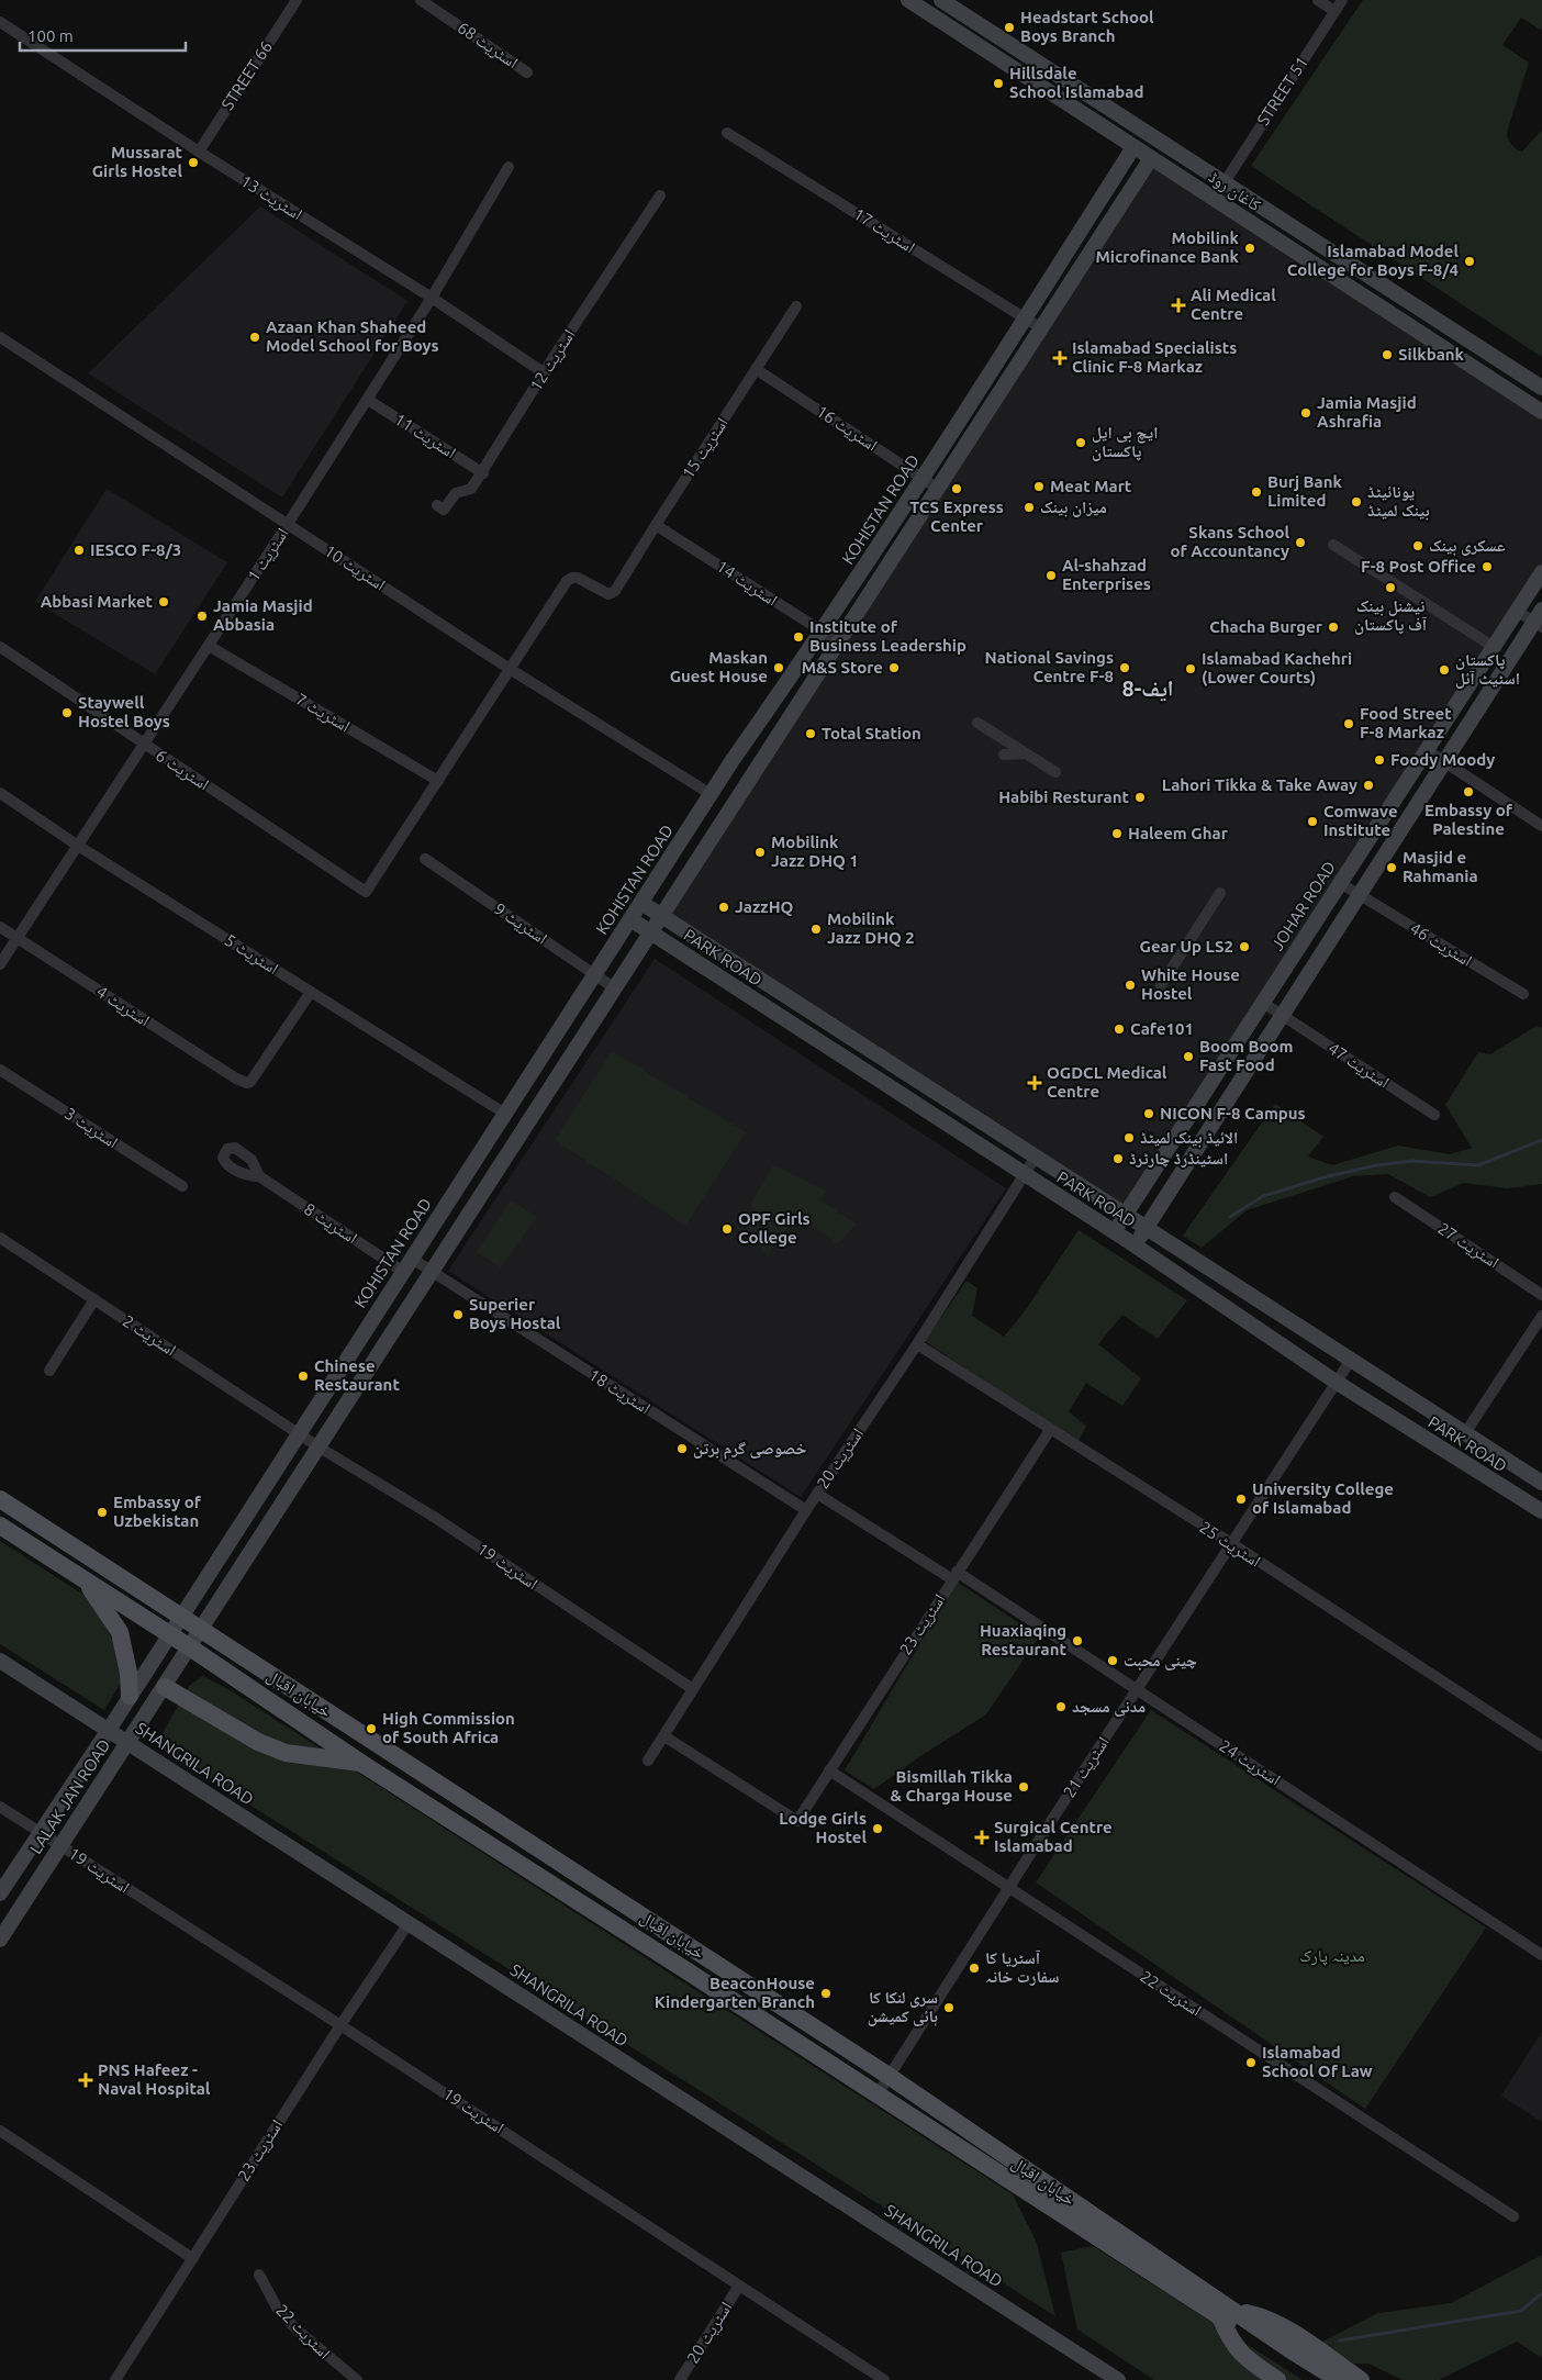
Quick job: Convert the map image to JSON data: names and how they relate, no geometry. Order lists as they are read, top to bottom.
{
  "streets": {
    "main road": ["خیابان اقبال"],
    "street": [
      "اسٹریٹ 68",
      "STREET 66",
      "STREET 51",
      "کاغان روڈ",
      "اسٹریٹ 13",
      "اسٹریٹ 17",
      "اسٹریٹ 12",
      "اسٹریٹ 16",
      "اسٹریٹ 11",
      "اسٹریٹ 15",
      "KOHISTAN ROAD",
      "اسٹریٹ 1",
      "اسٹریٹ 10",
      "اسٹریٹ 14",
      "اسٹریٹ 7",
      "اسٹریٹ 6",
      "JOHAR ROAD",
      "اسٹریٹ 9",
      "اسٹریٹ 46",
      "اسٹریٹ 5",
      "PARK ROAD",
      "اسٹریٹ 4",
      "اسٹریٹ 47",
      "اسٹریٹ 3",
      "اسٹریٹ 8",
      "اسٹریٹ 27",
      "اسٹریٹ 2",
      "اسٹریٹ 18",
      "اسٹریٹ 20",
      "اسٹریٹ 25",
      "اسٹریٹ 19",
      "اسٹریٹ 23",
      "اسٹریٹ 24",
      "SHANGRILA ROAD",
      "اسٹریٹ 21",
      "LALAK JAN ROAD",
      "اسٹریٹ 22"
    ]
  },
  "crossings": [
    ["STREET 66", "اسٹریٹ 13"],
    ["STREET 51", "کاغان روڈ"],
    ["کاغان روڈ", "KOHISTAN ROAD"],
    ["اسٹریٹ 13", "اسٹریٹ 12"],
    ["اسٹریٹ 13", "اسٹریٹ 1"],
    ["اسٹریٹ 17", "KOHISTAN ROAD"],
    ["اسٹریٹ 12", "اسٹریٹ 11"],
    ["اسٹریٹ 16", "اسٹریٹ 15"],
    ["اسٹریٹ 16", "KOHISTAN ROAD"],
    ["اسٹریٹ 11", "اسٹریٹ 1"],
    ["اسٹریٹ 15", "اسٹریٹ 10"],
    ["اسٹریٹ 15", "اسٹریٹ 14"],
    ["KOHISTAN ROAD", "اسٹریٹ 10"],
    ["KOHISTAN ROAD", "اسٹریٹ 14"],
    ["KOHISTAN ROAD", "اسٹریٹ 9"],
    ["KOHISTAN ROAD", "اسٹریٹ 5"],
    ["KOHISTAN ROAD", "PARK ROAD"],
    ["KOHISTAN ROAD", "اسٹریٹ 8"],
    ["KOHISTAN ROAD", "اسٹریٹ 2"],
    ["KOHISTAN ROAD", "خیابان اقبال"],
    ["KOHISTAN ROAD", "LALAK JAN ROAD"],
    ["اسٹریٹ 1", "اسٹریٹ 10"],
    ["اسٹریٹ 1", "اسٹریٹ 7"],
    ["اسٹریٹ 1", "اسٹریٹ 6"],
    ["اسٹریٹ 1", "اسٹریٹ 5"],
    ["اسٹریٹ 1", "اسٹریٹ 4"],
    ["اسٹریٹ 7", "اسٹریٹ 6"],
    ["JOHAR ROAD", "اسٹریٹ 46"],
    ["JOHAR ROAD", "PARK ROAD"],
    ["JOHAR ROAD", "اسٹریٹ 47"],
    ["اسٹریٹ 5", "اسٹریٹ 4"],
    ["PARK ROAD", "اسٹریٹ 20"],
    ["PARK ROAD", "اسٹریٹ 21"],
    ["اسٹریٹ 8", "اسٹریٹ 18"],
    ["اسٹریٹ 2", "اسٹریٹ 19"],
    ["اسٹریٹ 18", "اسٹریٹ 20"],
    ["اسٹریٹ 20", "اسٹریٹ 25"],
    ["اسٹریٹ 20", "اسٹریٹ 19"],
    ["اسٹریٹ 20", "اسٹریٹ 23"],
    ["اسٹریٹ 20", "اسٹریٹ 24"],
    ["اسٹریٹ 25", "اسٹریٹ 23"],
    ["اسٹریٹ 25", "اسٹریٹ 21"],
    ["اسٹریٹ 19", "اسٹریٹ 23"],
    ["اسٹریٹ 19", "LALAK JAN ROAD"],
    ["اسٹریٹ 23", "اسٹریٹ 24"],
    ["اسٹریٹ 23", "SHANGRILA ROAD"],
    ["اسٹریٹ 23", "اسٹریٹ 22"],
    ["خیابان اقبال", "اسٹریٹ 21"],
    ["خیابان اقبال", "LALAK JAN ROAD"],
    ["اسٹریٹ 24", "اسٹریٹ 21"],
    ["SHANGRILA ROAD", "LALAK JAN ROAD"],
    ["اسٹریٹ 21", "اسٹریٹ 22"]
  ],
  "districts": ["ایف-8"],
  "parks": ["مدینہ پارک"],
  "places": {
    "other": [
      "Headstart School Boys Branch",
      "Hillsdale School Islamabad",
      "Mussarat Girls Hostel",
      "Mobilink Microfinance Bank",
      "Islamabad Model College for Boys F-8/4",
      "Azaan Khan Shaheed Model School for Boys",
      "Silkbank",
      "Jamia Masjid Ashrafia",
      "ایچ بی ایل پاکستان",
      "Meat Mart",
      "TCS Express Center",
      "Burj Bank Limited",
      "یونائیٹڈ بینک لمیٹڈ",
      "میزان بینک",
      "Skans School of Accountancy",
      "عسکری بینک",
      "IESCO F-8/3",
      "F-8 Post Office",
      "Al-shahzad Enterprises",
      "نیشنل بینک آف پاکستان",
      "Abbasi Market",
      "Jamia Masjid Abbasia",
      "Chacha Burger",
      "Institute of Business Leadership",
      "Maskan Guest House",
      "M&S Store",
      "National Savings Centre F-8",
      "Islamabad Kachehri (Lower Courts)",
      "پاکستان اسٹیٹ آئل",
      "Staywell Hostel Boys",
      "Food Street F-8 Markaz",
      "Total Station",
      "Foody Moody",
      "Lahori Tikka & Take Away",
      "Embassy of Palestine",
      "Habibi Resturant",
      "Comwave Institute",
      "Haleem Ghar",
      "Mobilink Jazz DHQ 1",
      "Masjid e Rahmania",
      "JazzHQ",
      "Mobilink Jazz DHQ 2",
      "Gear Up LS2",
      "White House Hostel",
      "Cafe101",
      "Boom Boom Fast Food",
      "NICON F-8 Campus",
      "الائیڈ بینک لمیٹڈ",
      "اسٹینڈرڈ چارٹرڈ",
      "OPF Girls College",
      "Superier Boys Hostal",
      "Chinese Restaurant",
      "خصوصی گرم برتن",
      "University College of Islamabad",
      "Embassy of Uzbekistan",
      "Huaxiaqing Restaurant",
      "چینی محبت",
      "مدنی مسجد",
      "High Commission of South Africa",
      "Bismillah Tikka & Charga House",
      "Lodge Girls Hostel",
      "آسٹریا کا سفارت خانہ",
      "BeaconHouse Kindergarten Branch",
      "سری لنکا کا ہائی کمیشن",
      "Islamabad School Of Law"
    ],
    "health": [
      "Ali Medical Centre",
      "Islamabad Specialists Clinic F-8 Markaz",
      "OGDCL Medical Centre",
      "Surgical Centre Islamabad",
      "PNS Hafeez - Naval Hospital"
    ]
  },
  "scale_bar": "100 m"
}
